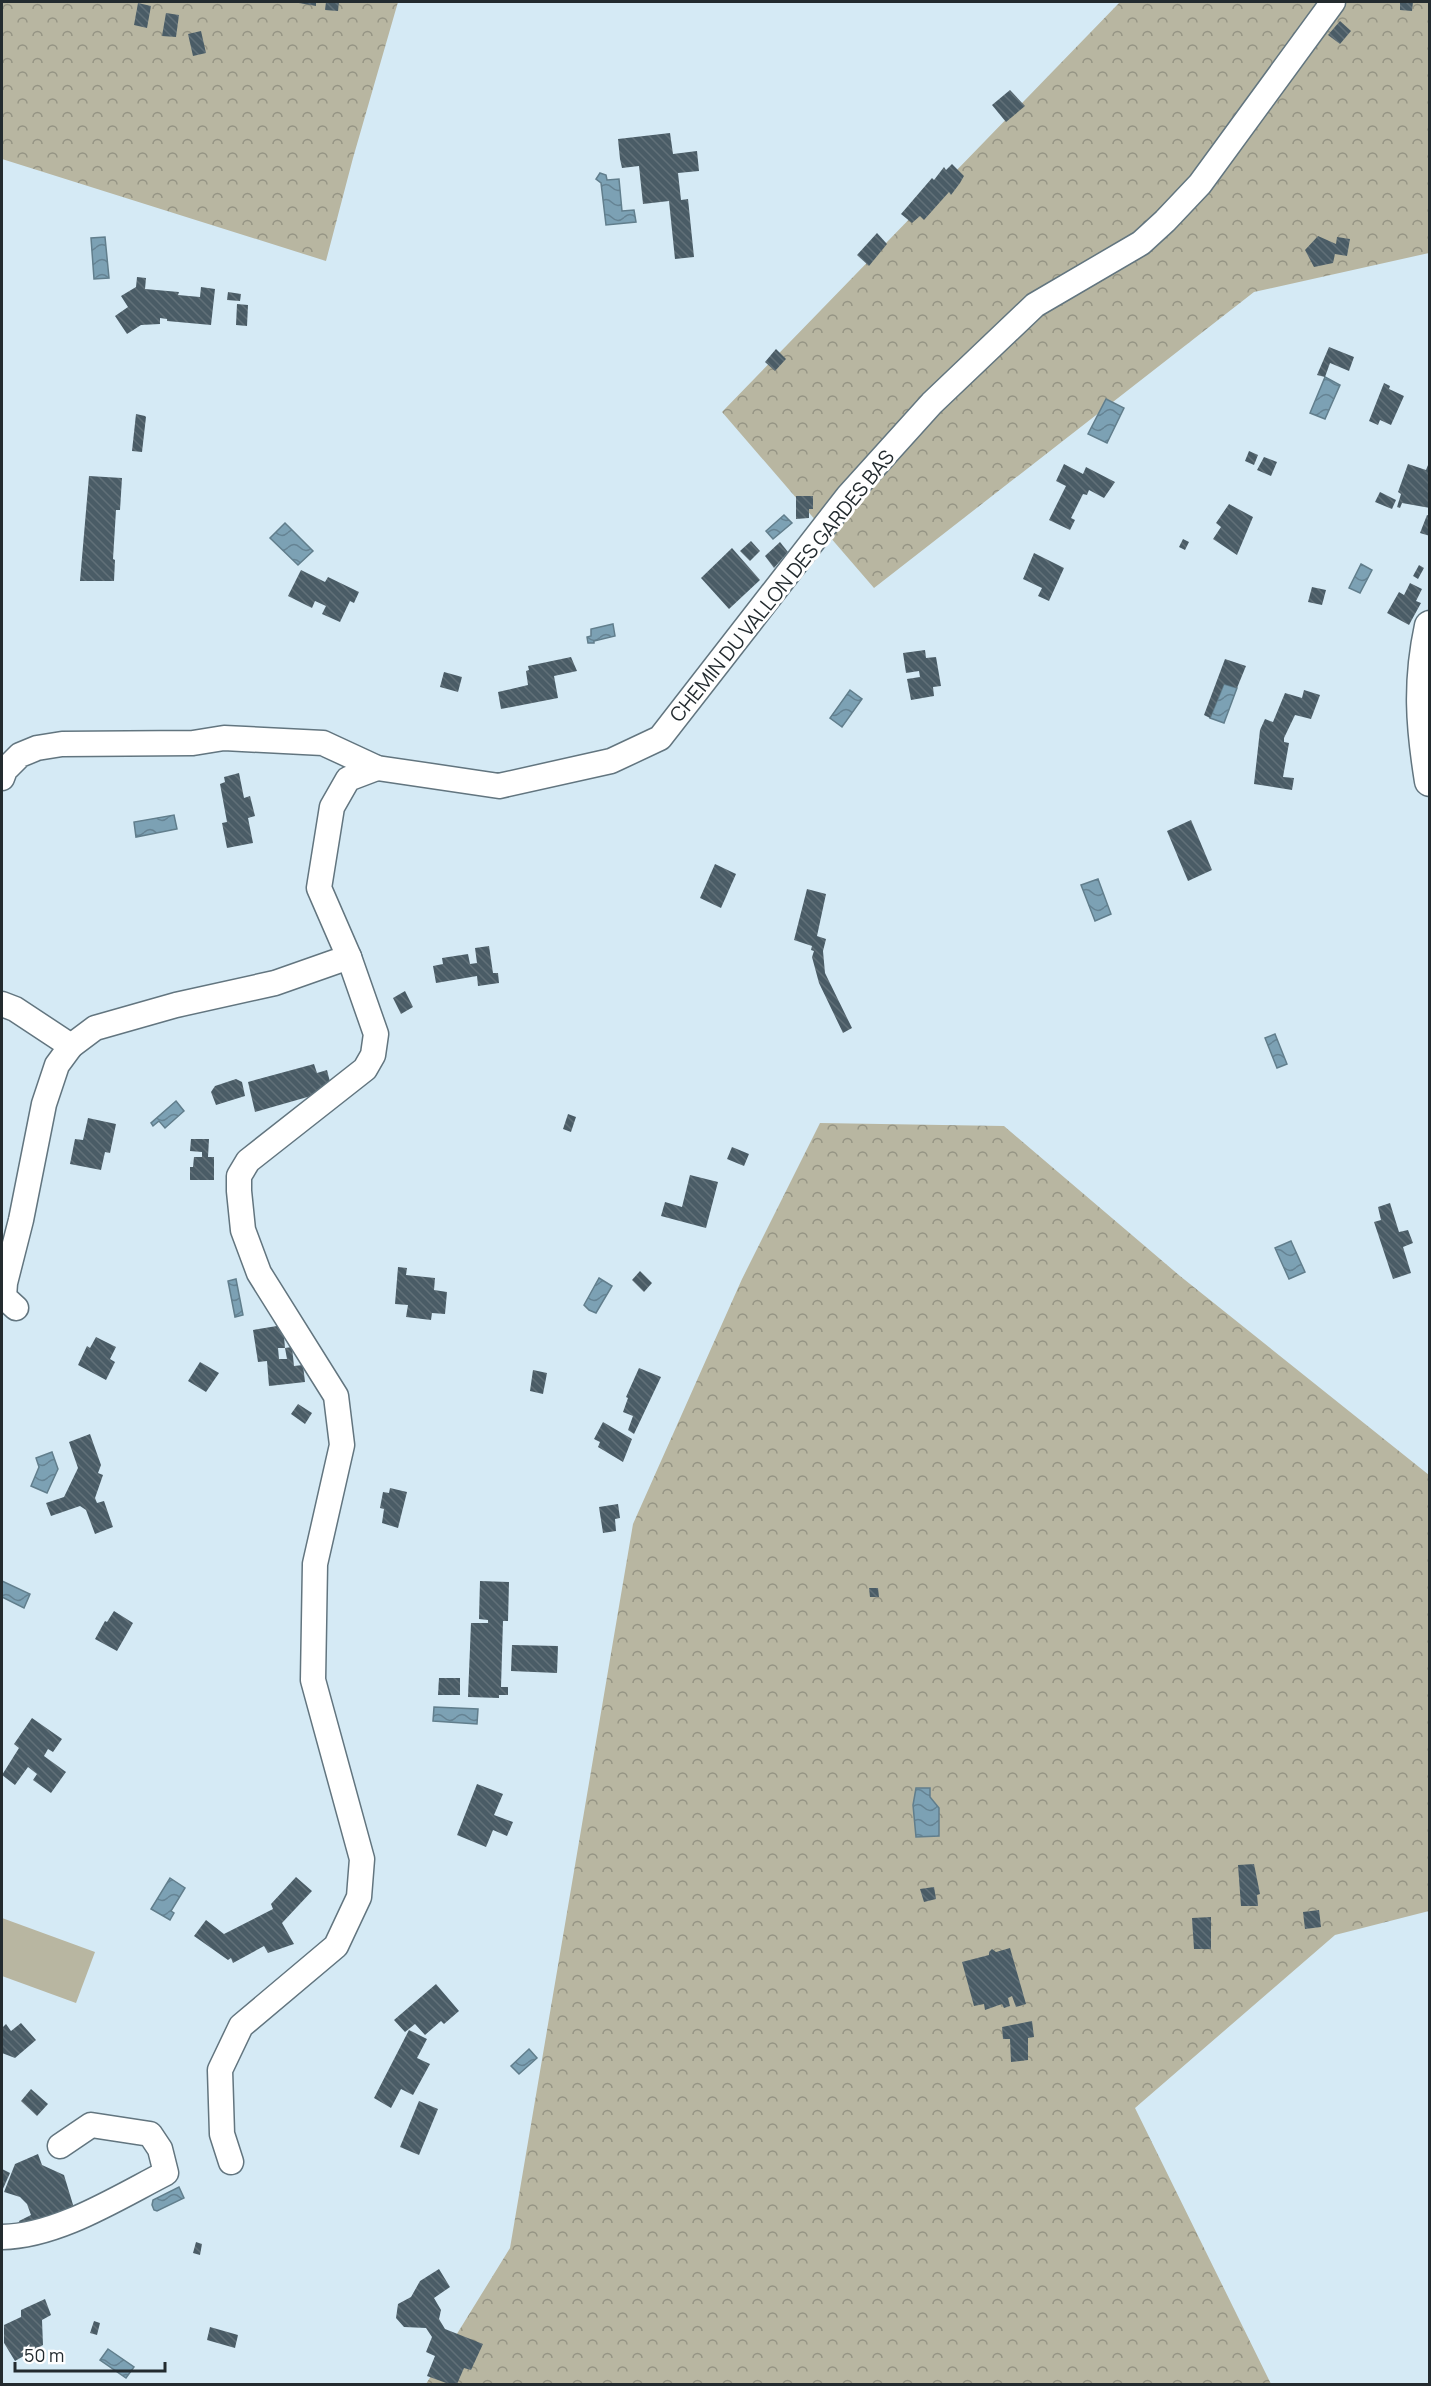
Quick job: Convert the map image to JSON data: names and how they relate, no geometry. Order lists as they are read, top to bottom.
{
  "streets": {
    "street": ["CHEMIN DU VALLON DES GARDES BAS"]
  },
  "scale_bar": "50 m"
}
